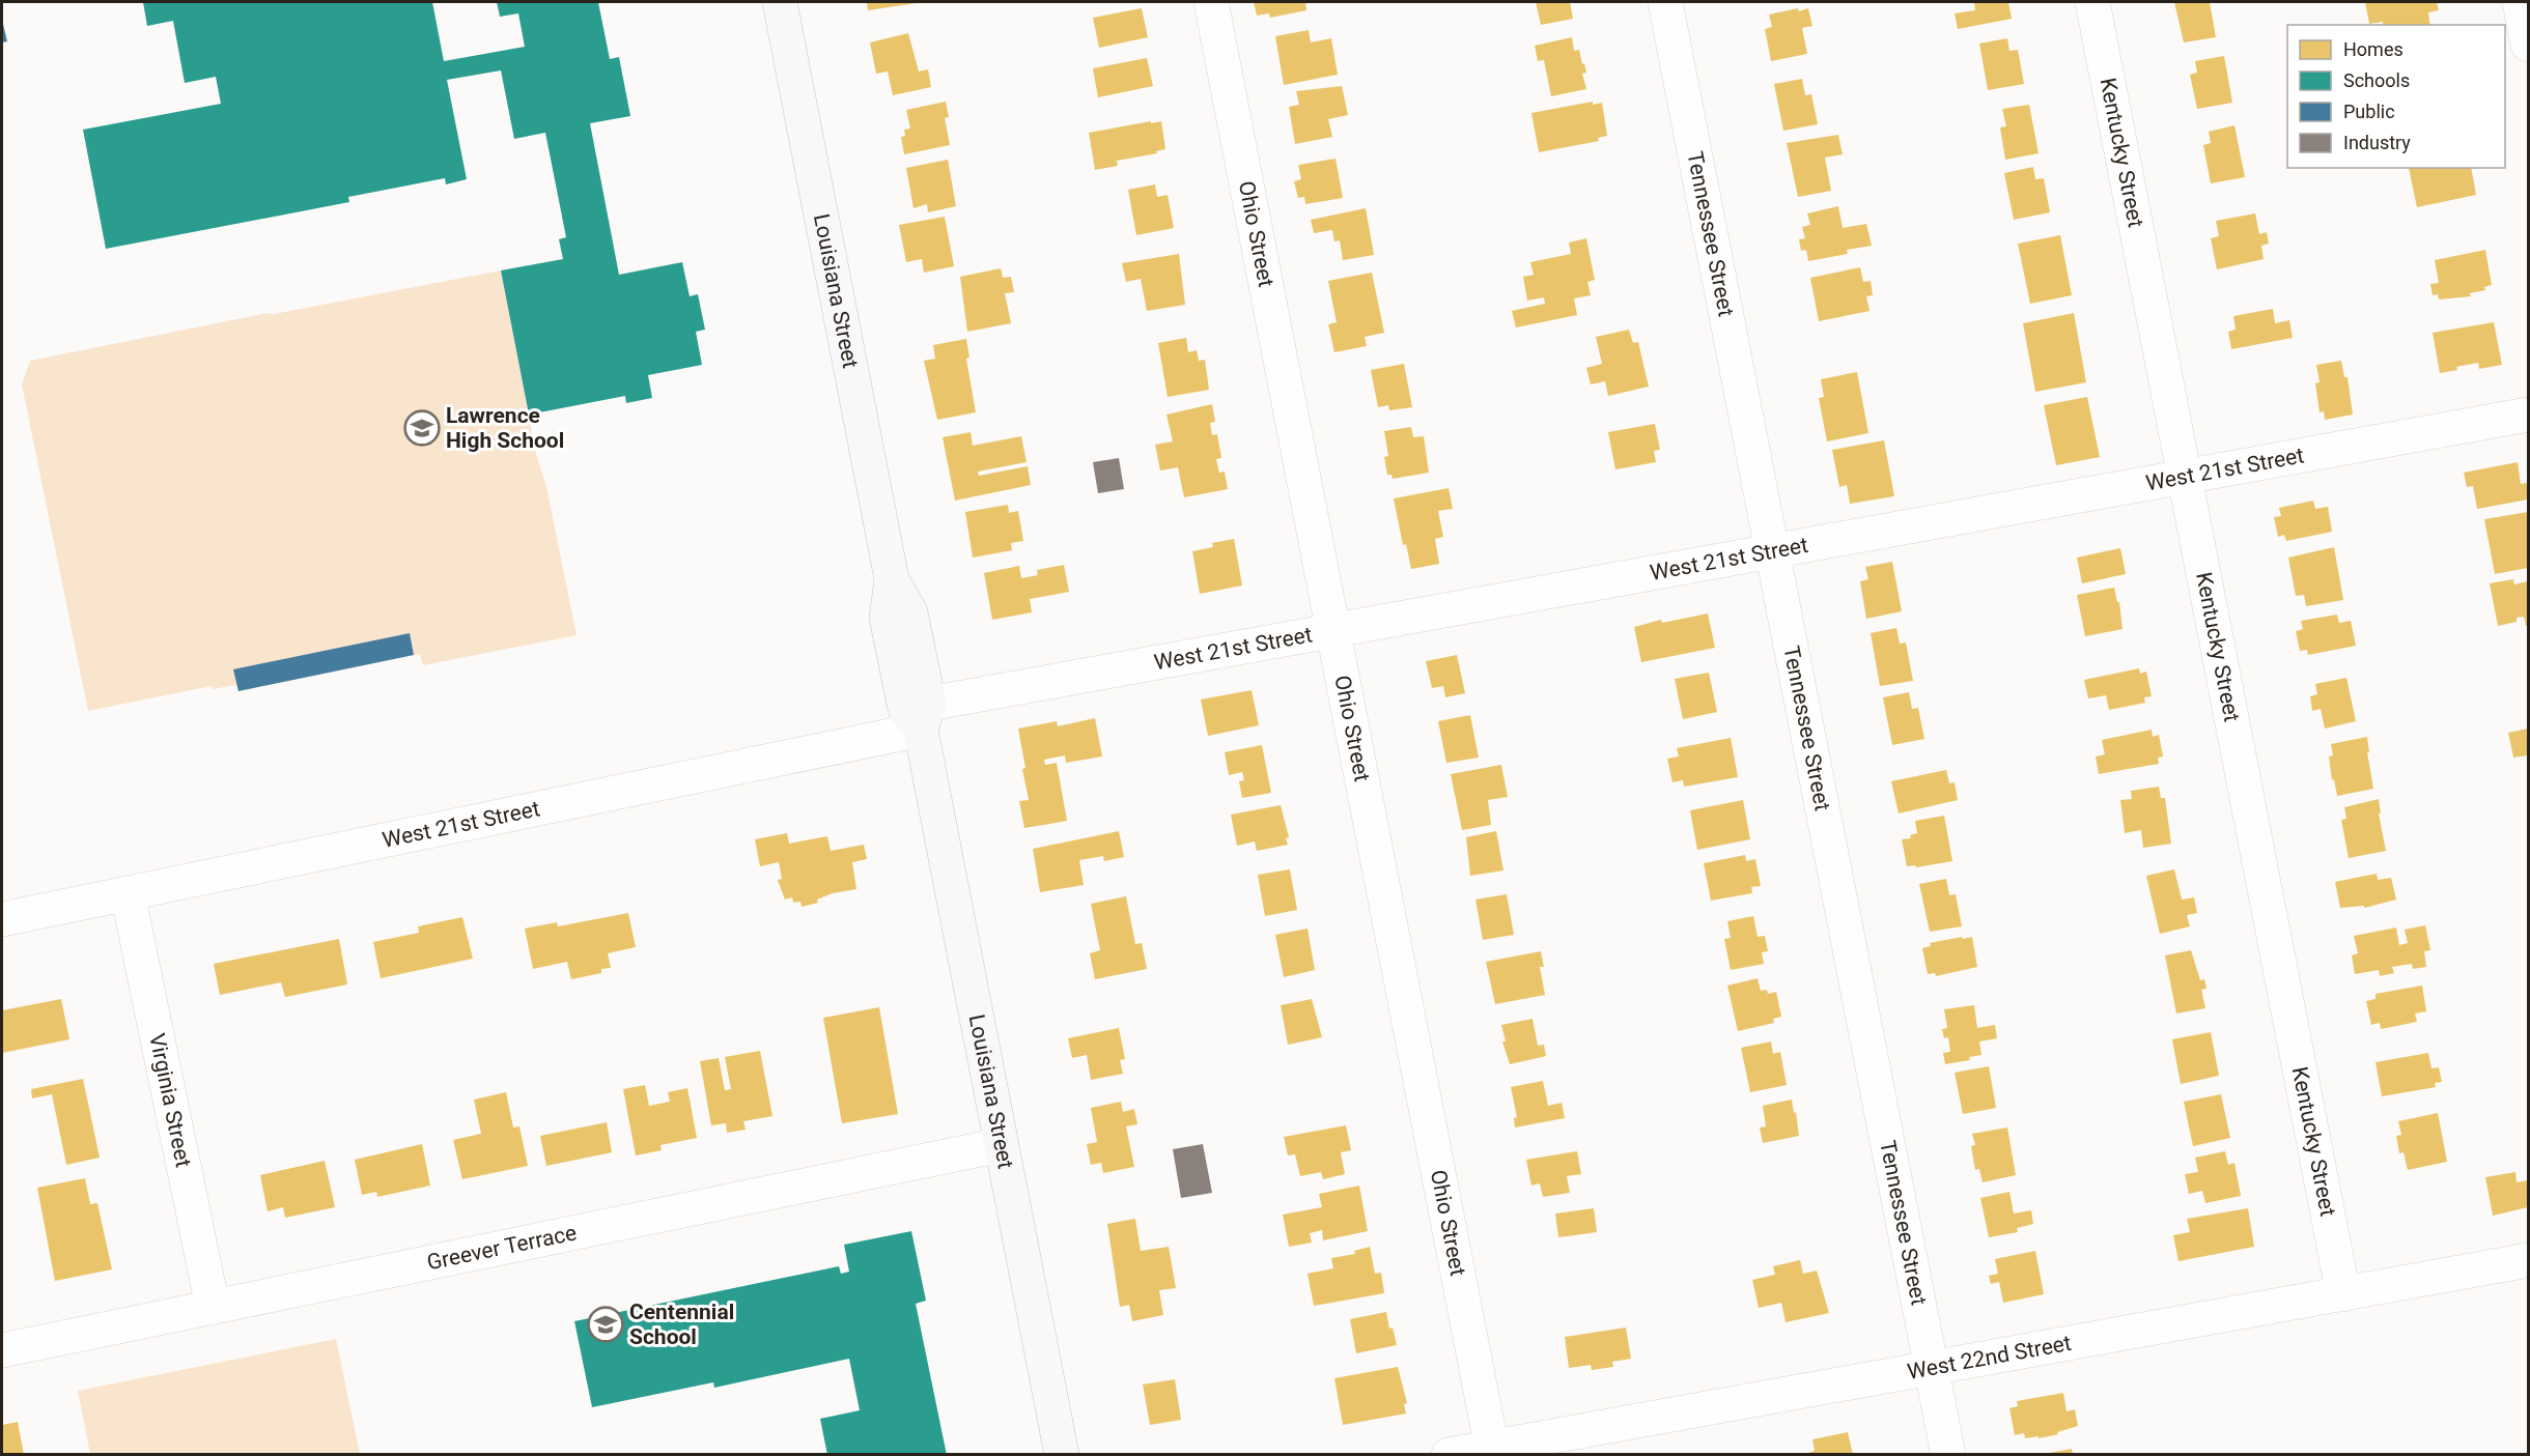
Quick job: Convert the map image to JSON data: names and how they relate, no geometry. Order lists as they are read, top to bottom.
{
  "streets": {
    "main road": ["Louisiana Street"],
    "street": [
      "Kentucky Street",
      "Ohio Street",
      "Tennessee Street",
      "West 21st Street",
      "Virginia Street",
      "Greever Terrace",
      "West 22nd Street"
    ]
  },
  "crossings": [
    ["Kentucky Street", "West 21st Street"],
    ["Kentucky Street", "West 22nd Street"],
    ["Ohio Street", "West 21st Street"],
    ["Ohio Street", "West 22nd Street"],
    ["Tennessee Street", "West 21st Street"],
    ["Tennessee Street", "West 22nd Street"],
    ["Louisiana Street", "West 21st Street"],
    ["Louisiana Street", "Greever Terrace"],
    ["West 21st Street", "Virginia Street"],
    ["Virginia Street", "Greever Terrace"]
  ],
  "places": {
    "school or university": ["Lawrence High School", "Centennial School"]
  },
  "legend": [
    "Homes",
    "Schools",
    "Public",
    "Industry"
  ]
}
